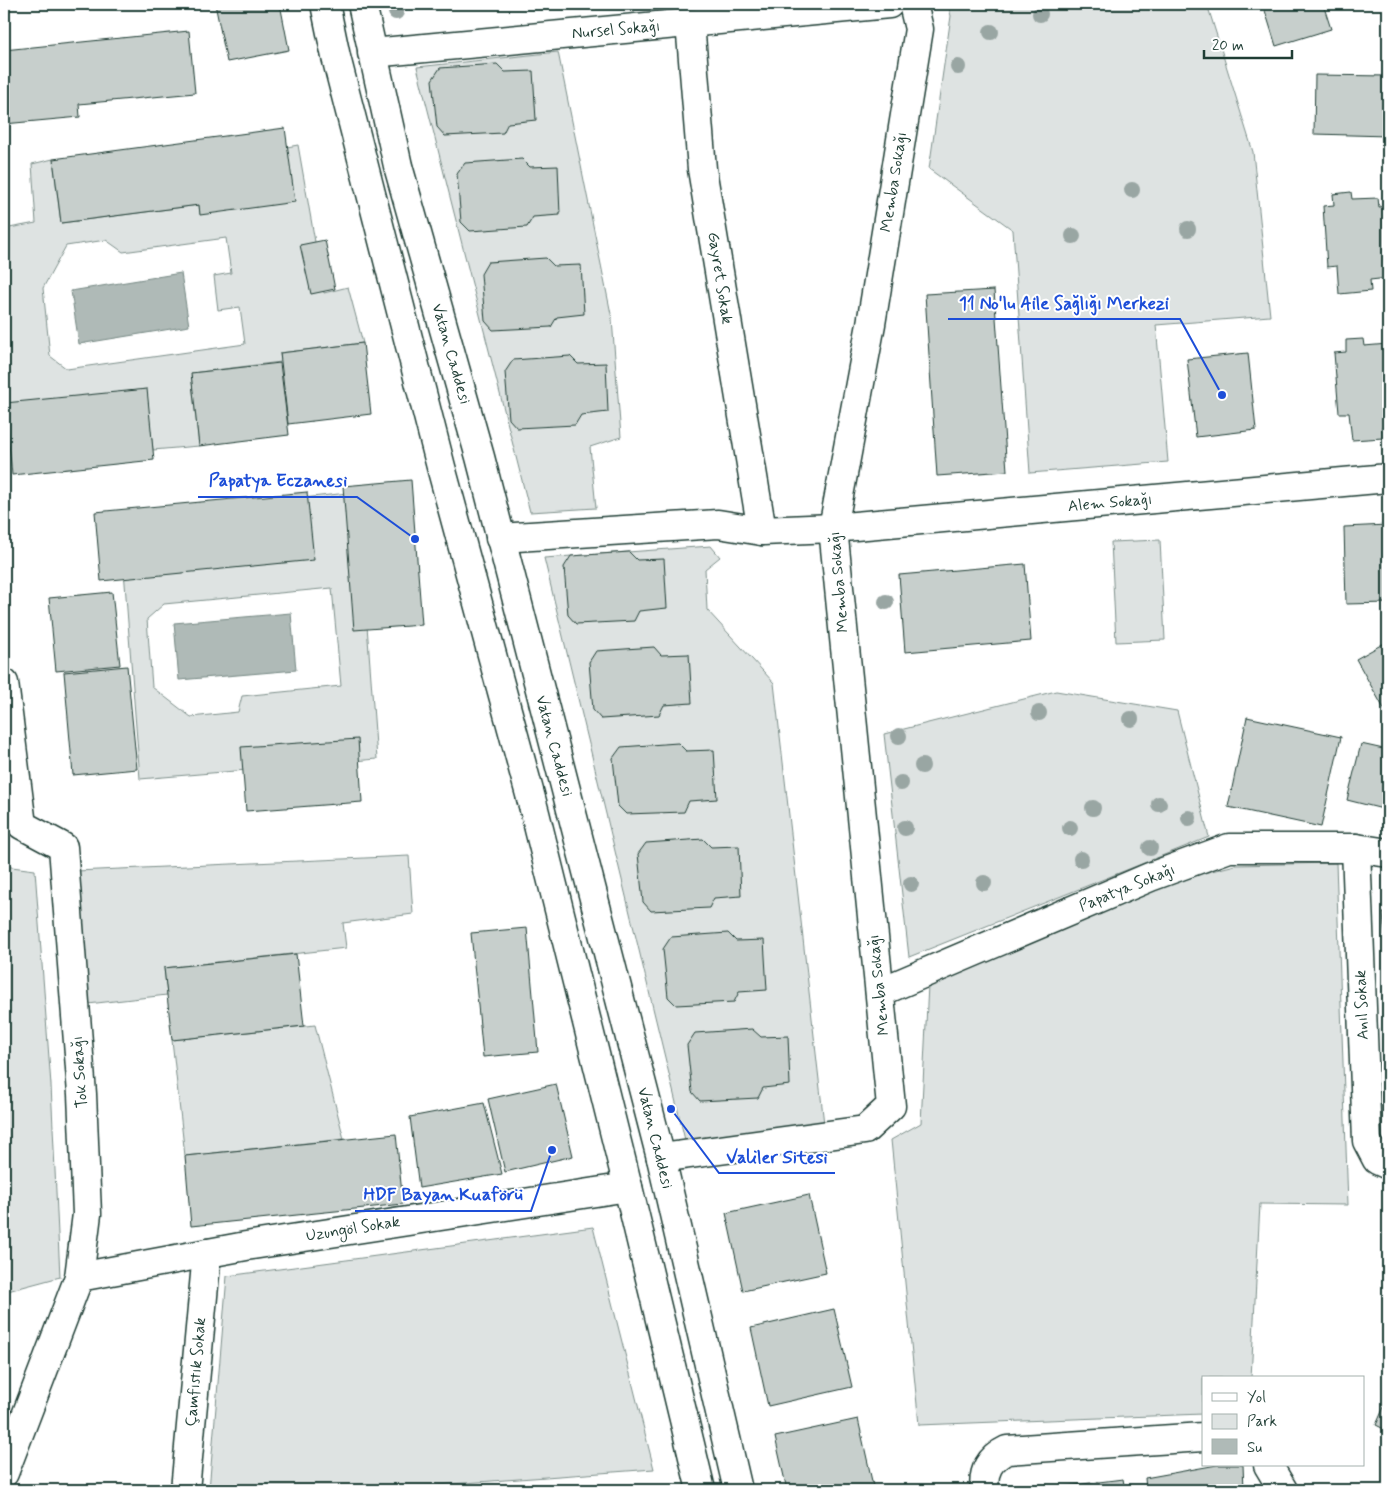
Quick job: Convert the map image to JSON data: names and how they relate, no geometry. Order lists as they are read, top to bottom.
{
  "streets": {
    "street": [
      "Nursel Sokağı",
      "Memba Sokağı",
      "Gayret Sokak",
      "Vatan Caddesi",
      "Alem Sokağı",
      "Papatya Sokağı",
      "Anıl Sokak",
      "Tok Sokağı",
      "Uzungöl Sokak",
      "Çamfıstık Sokak"
    ]
  },
  "crossings": [
    ["Nursel Sokağı", "Gayret Sokak"],
    ["Nursel Sokağı", "Vatan Caddesi"],
    ["Memba Sokağı", "Vatan Caddesi"],
    ["Memba Sokağı", "Alem Sokağı"],
    ["Memba Sokağı", "Papatya Sokağı"],
    ["Gayret Sokak", "Alem Sokağı"],
    ["Vatan Caddesi", "Alem Sokağı"],
    ["Papatya Sokağı", "Anıl Sokak"],
    ["Tok Sokağı", "Uzungöl Sokak"],
    ["Uzungöl Sokak", "Çamfıstık Sokak"]
  ],
  "places": [
    "11 No'lu Aile Sağlığı Merkezi",
    "Papatya Eczanesi",
    "Valiler Sitesi",
    "HDF Bayan Kuaförü"
  ],
  "legend": ["Yol", "Park", "Su"],
  "scale_bar": "20 m"
}
